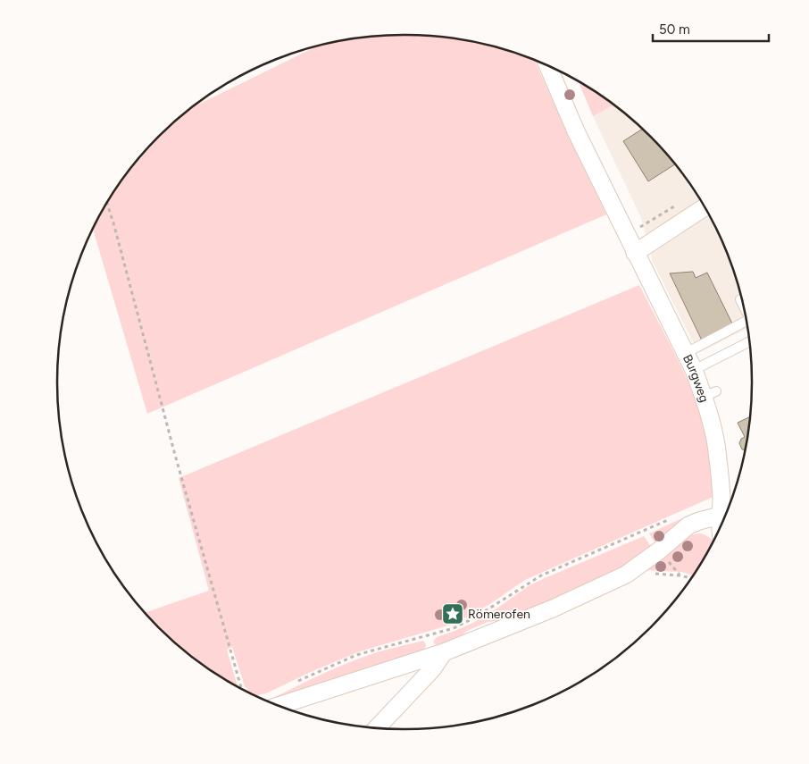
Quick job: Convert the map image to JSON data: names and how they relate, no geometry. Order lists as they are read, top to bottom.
{
  "streets": {
    "street": ["Burgweg"]
  },
  "places": {
    "place": ["Römerofen"]
  },
  "scale_bar": "50 m"
}
